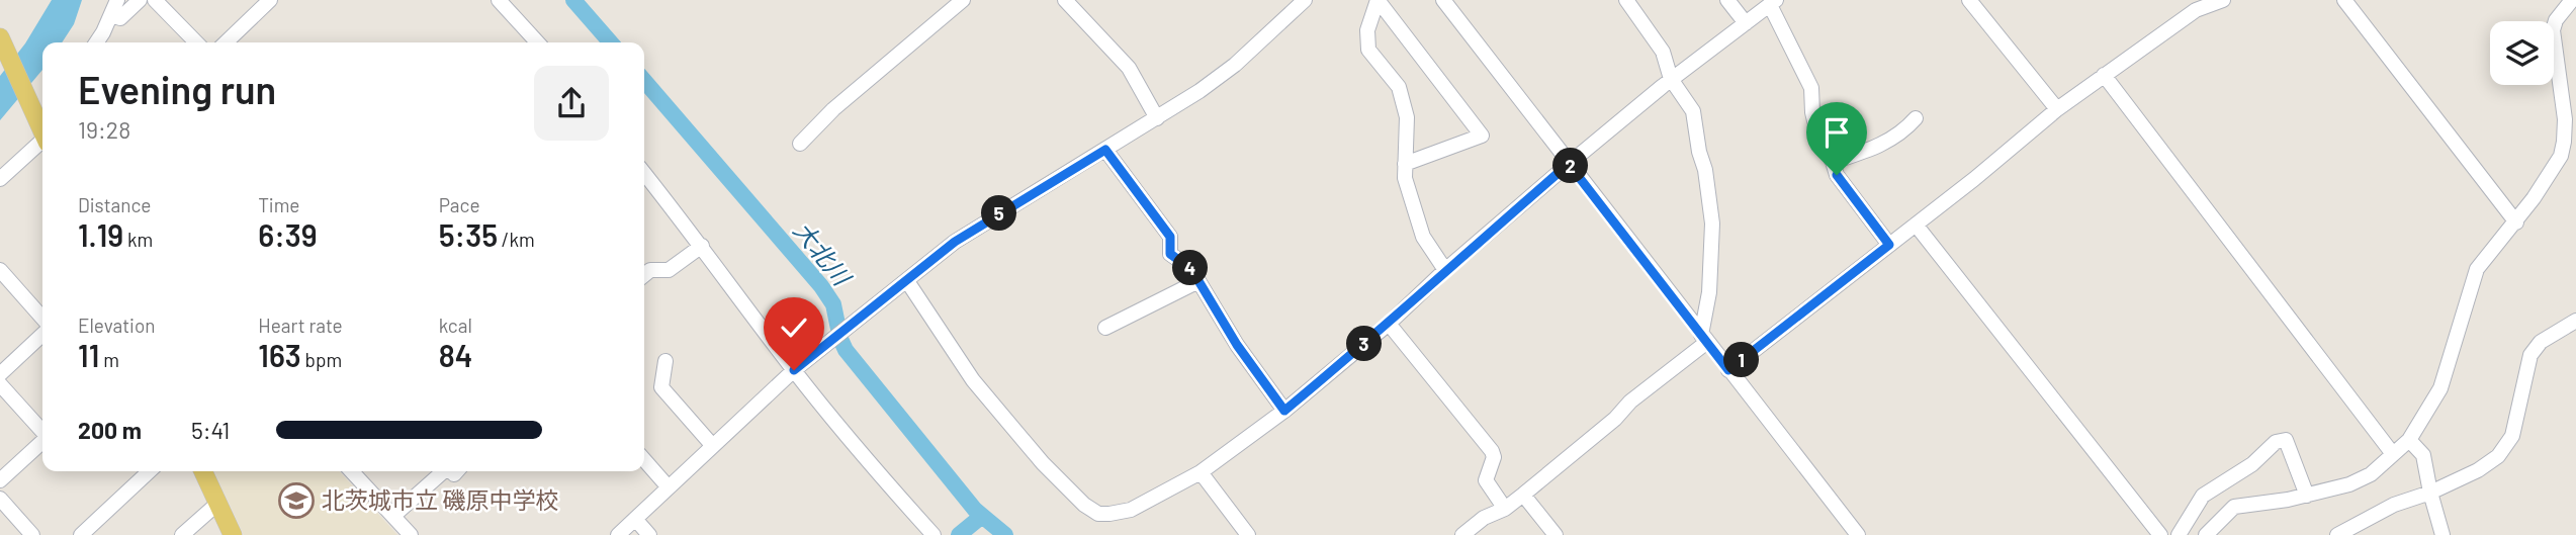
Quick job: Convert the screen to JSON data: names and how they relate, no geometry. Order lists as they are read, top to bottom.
{
  "water": ["大北川"],
  "places": {
    "school or university": ["北茨城市立 磯原中学校"]
  },
  "page": {
    "heading": ["Evening run", "19:28"],
    "pins": [
      "2",
      "5",
      "4",
      "3",
      "1"
    ],
    "stats": [
      ["Distance", "1.19 km"],
      ["Time", "6:39"],
      ["Pace", "5:35 /km"],
      ["Elevation", "11 m"],
      ["Heart rate", "163 bpm"],
      ["kcal", "84"]
    ],
    "list": [
      {
        "name": "200 m",
        "note": "5:41"
      }
    ]
  }
}
